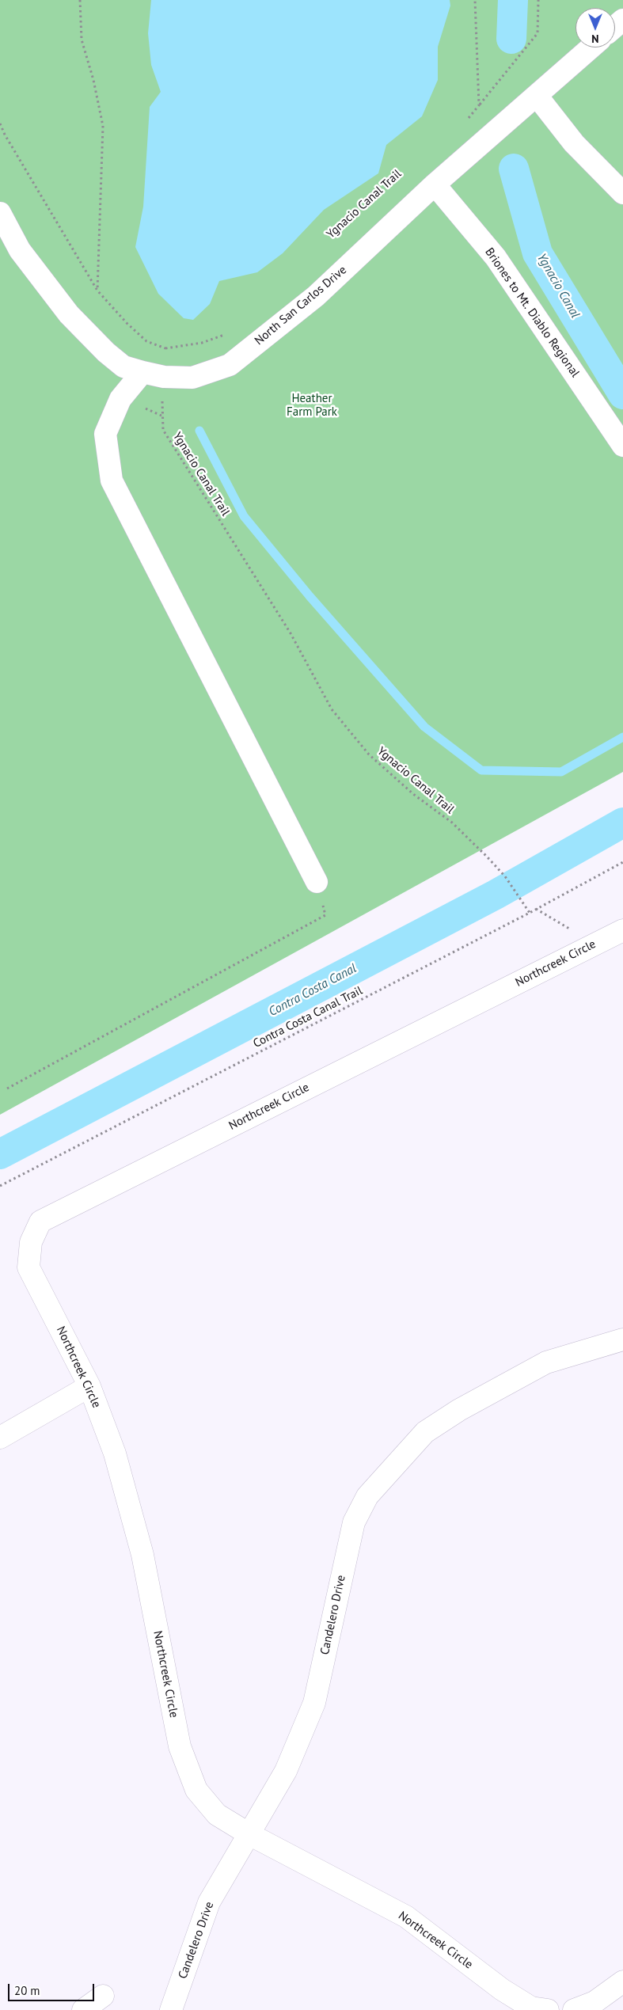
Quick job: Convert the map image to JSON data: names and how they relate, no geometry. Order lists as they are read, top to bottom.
{
  "streets": {
    "street": [
      "North San Carlos Drive",
      "Briones to Mt. Diablo Regional",
      "Northcreek Circle",
      "Candelero Drive"
    ],
    "path": ["Ygnacio Canal Trail", "Contra Costa Canal Trail"]
  },
  "crossings": [
    ["Ygnacio Canal Trail", "North San Carlos Drive"],
    ["Ygnacio Canal Trail", "Contra Costa Canal Trail"],
    ["North San Carlos Drive", "Briones to Mt. Diablo Regional"],
    ["Northcreek Circle", "Candelero Drive"]
  ],
  "water": ["Ygnacio Canal", "Contra Costa Canal"],
  "parks": ["Heather Farm Park"],
  "scale_bar": "20 m",
  "north": "bottom"
}
